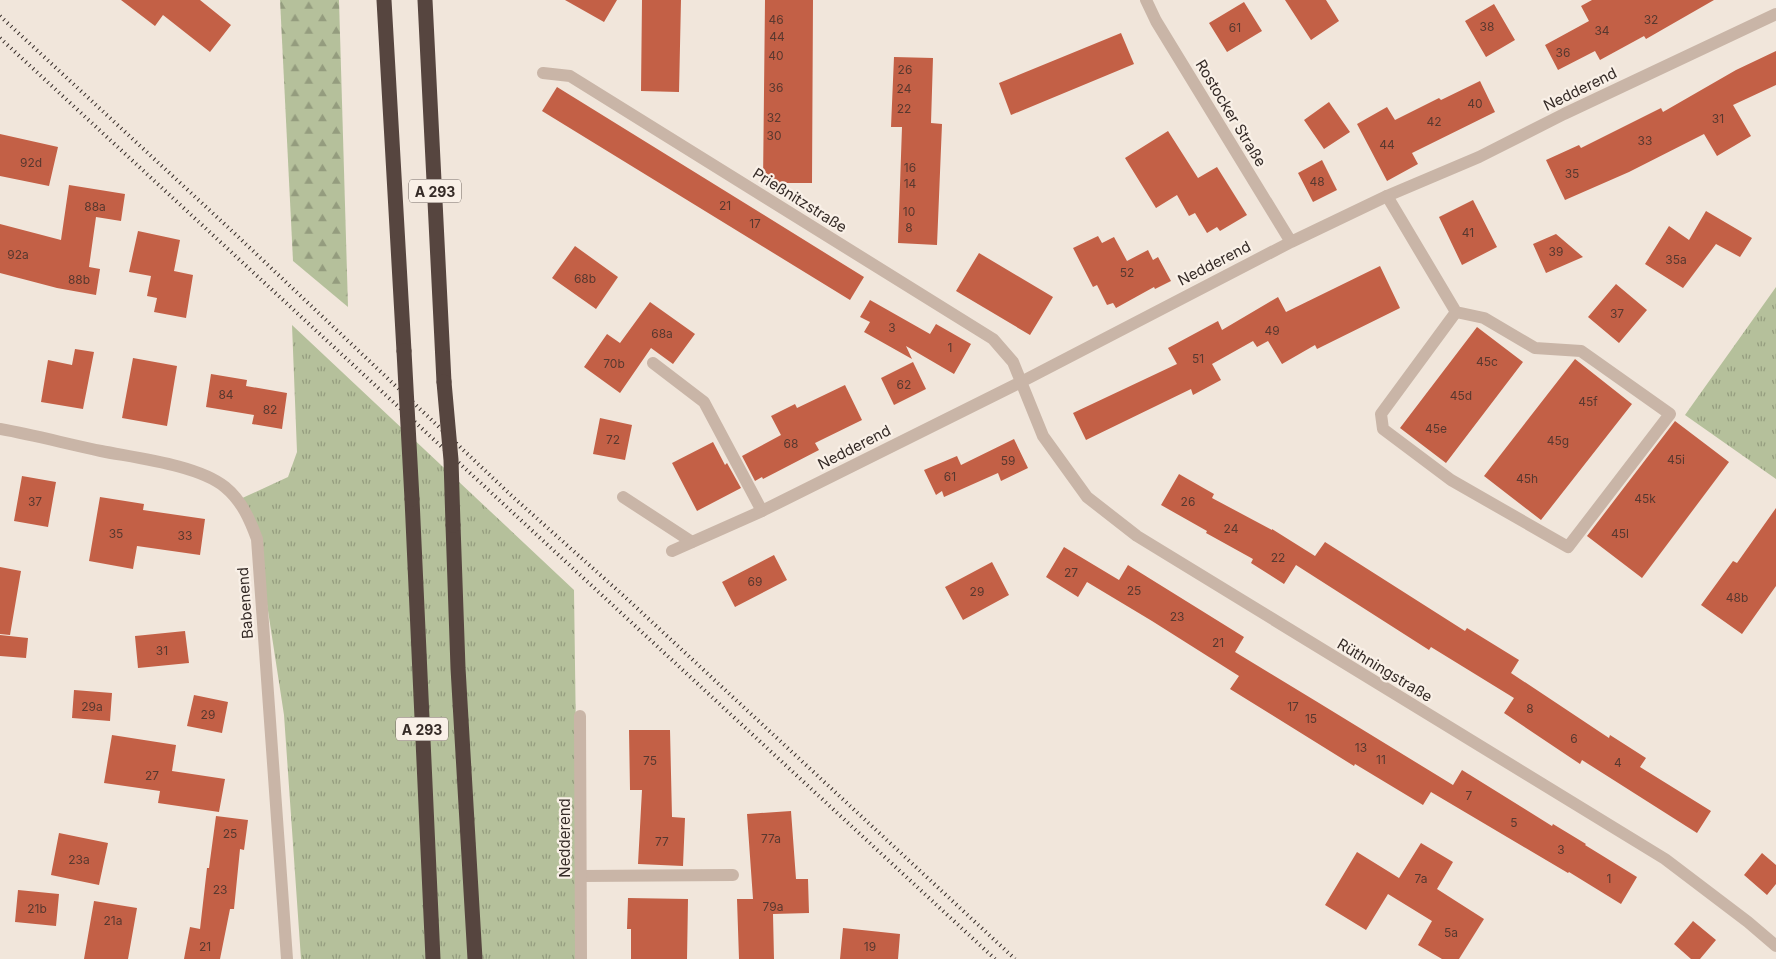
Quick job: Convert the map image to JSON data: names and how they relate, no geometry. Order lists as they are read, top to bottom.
{
  "streets": {
    "highway": ["A 293"],
    "street": [
      "Nedderend",
      "Rostocker Straße",
      "Prießnitzstraße",
      "Babenend",
      "Rüthningstraße"
    ]
  },
  "crossings": [
    ["Nedderend", "Rostocker Straße"],
    ["Nedderend", "Prießnitzstraße"],
    ["Nedderend", "Rüthningstraße"],
    ["Prießnitzstraße", "Rüthningstraße"]
  ],
  "house_numbers": [
    "46",
    "32",
    "38",
    "61",
    "34",
    "44",
    "36",
    "40",
    "26",
    "36",
    "24",
    "40",
    "22",
    "32",
    "31",
    "42",
    "30",
    "33",
    "44",
    "92d",
    "16",
    "35",
    "48",
    "14",
    "21",
    "88a",
    "10",
    "17",
    "8",
    "41",
    "39",
    "92a",
    "35a",
    "52",
    "68b",
    "88b",
    "37",
    "3",
    "49",
    "68a",
    "1",
    "51",
    "45c",
    "70b",
    "62",
    "84",
    "45d",
    "45f",
    "82",
    "45e",
    "72",
    "45g",
    "68",
    "45i",
    "59",
    "61",
    "45h",
    "45k",
    "37",
    "26",
    "24",
    "35",
    "45l",
    "33",
    "22",
    "27",
    "69",
    "25",
    "29",
    "48b",
    "23",
    "21",
    "31",
    "29a",
    "17",
    "8",
    "29",
    "15",
    "6",
    "13",
    "11",
    "75",
    "4",
    "27",
    "7",
    "5",
    "25",
    "77a",
    "77",
    "3",
    "23a",
    "7a",
    "1",
    "23",
    "79a",
    "21b",
    "21a",
    "5a",
    "21",
    "19"
  ]
}
